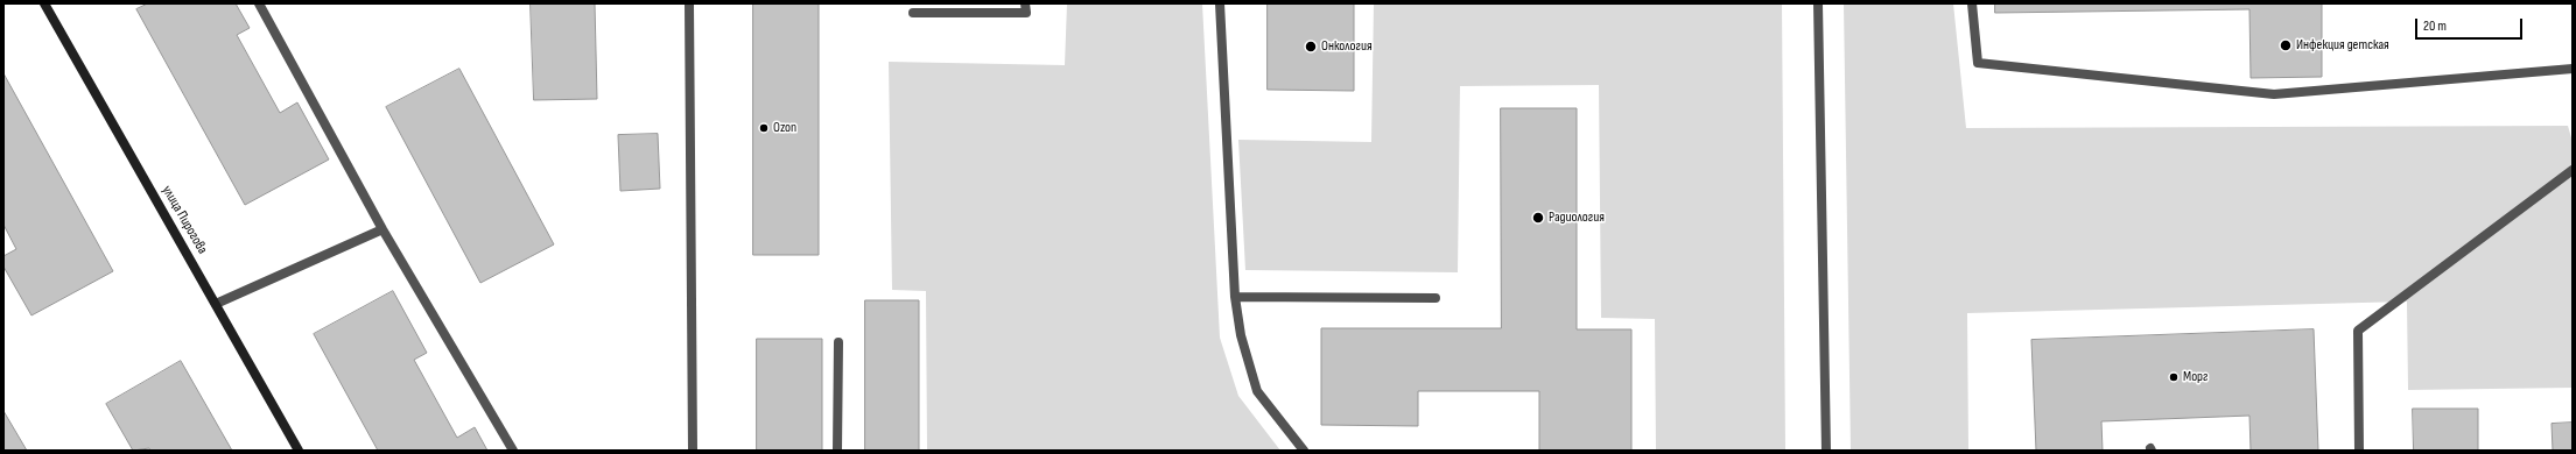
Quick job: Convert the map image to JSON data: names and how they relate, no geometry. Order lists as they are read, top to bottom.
{
  "streets": {
    "street": ["улица Пирогова"]
  },
  "places": [
    "Инфекция детская",
    "Онкология",
    "Ozon",
    "Радиология",
    "Морг"
  ],
  "scale_bar": "20 m"
}
